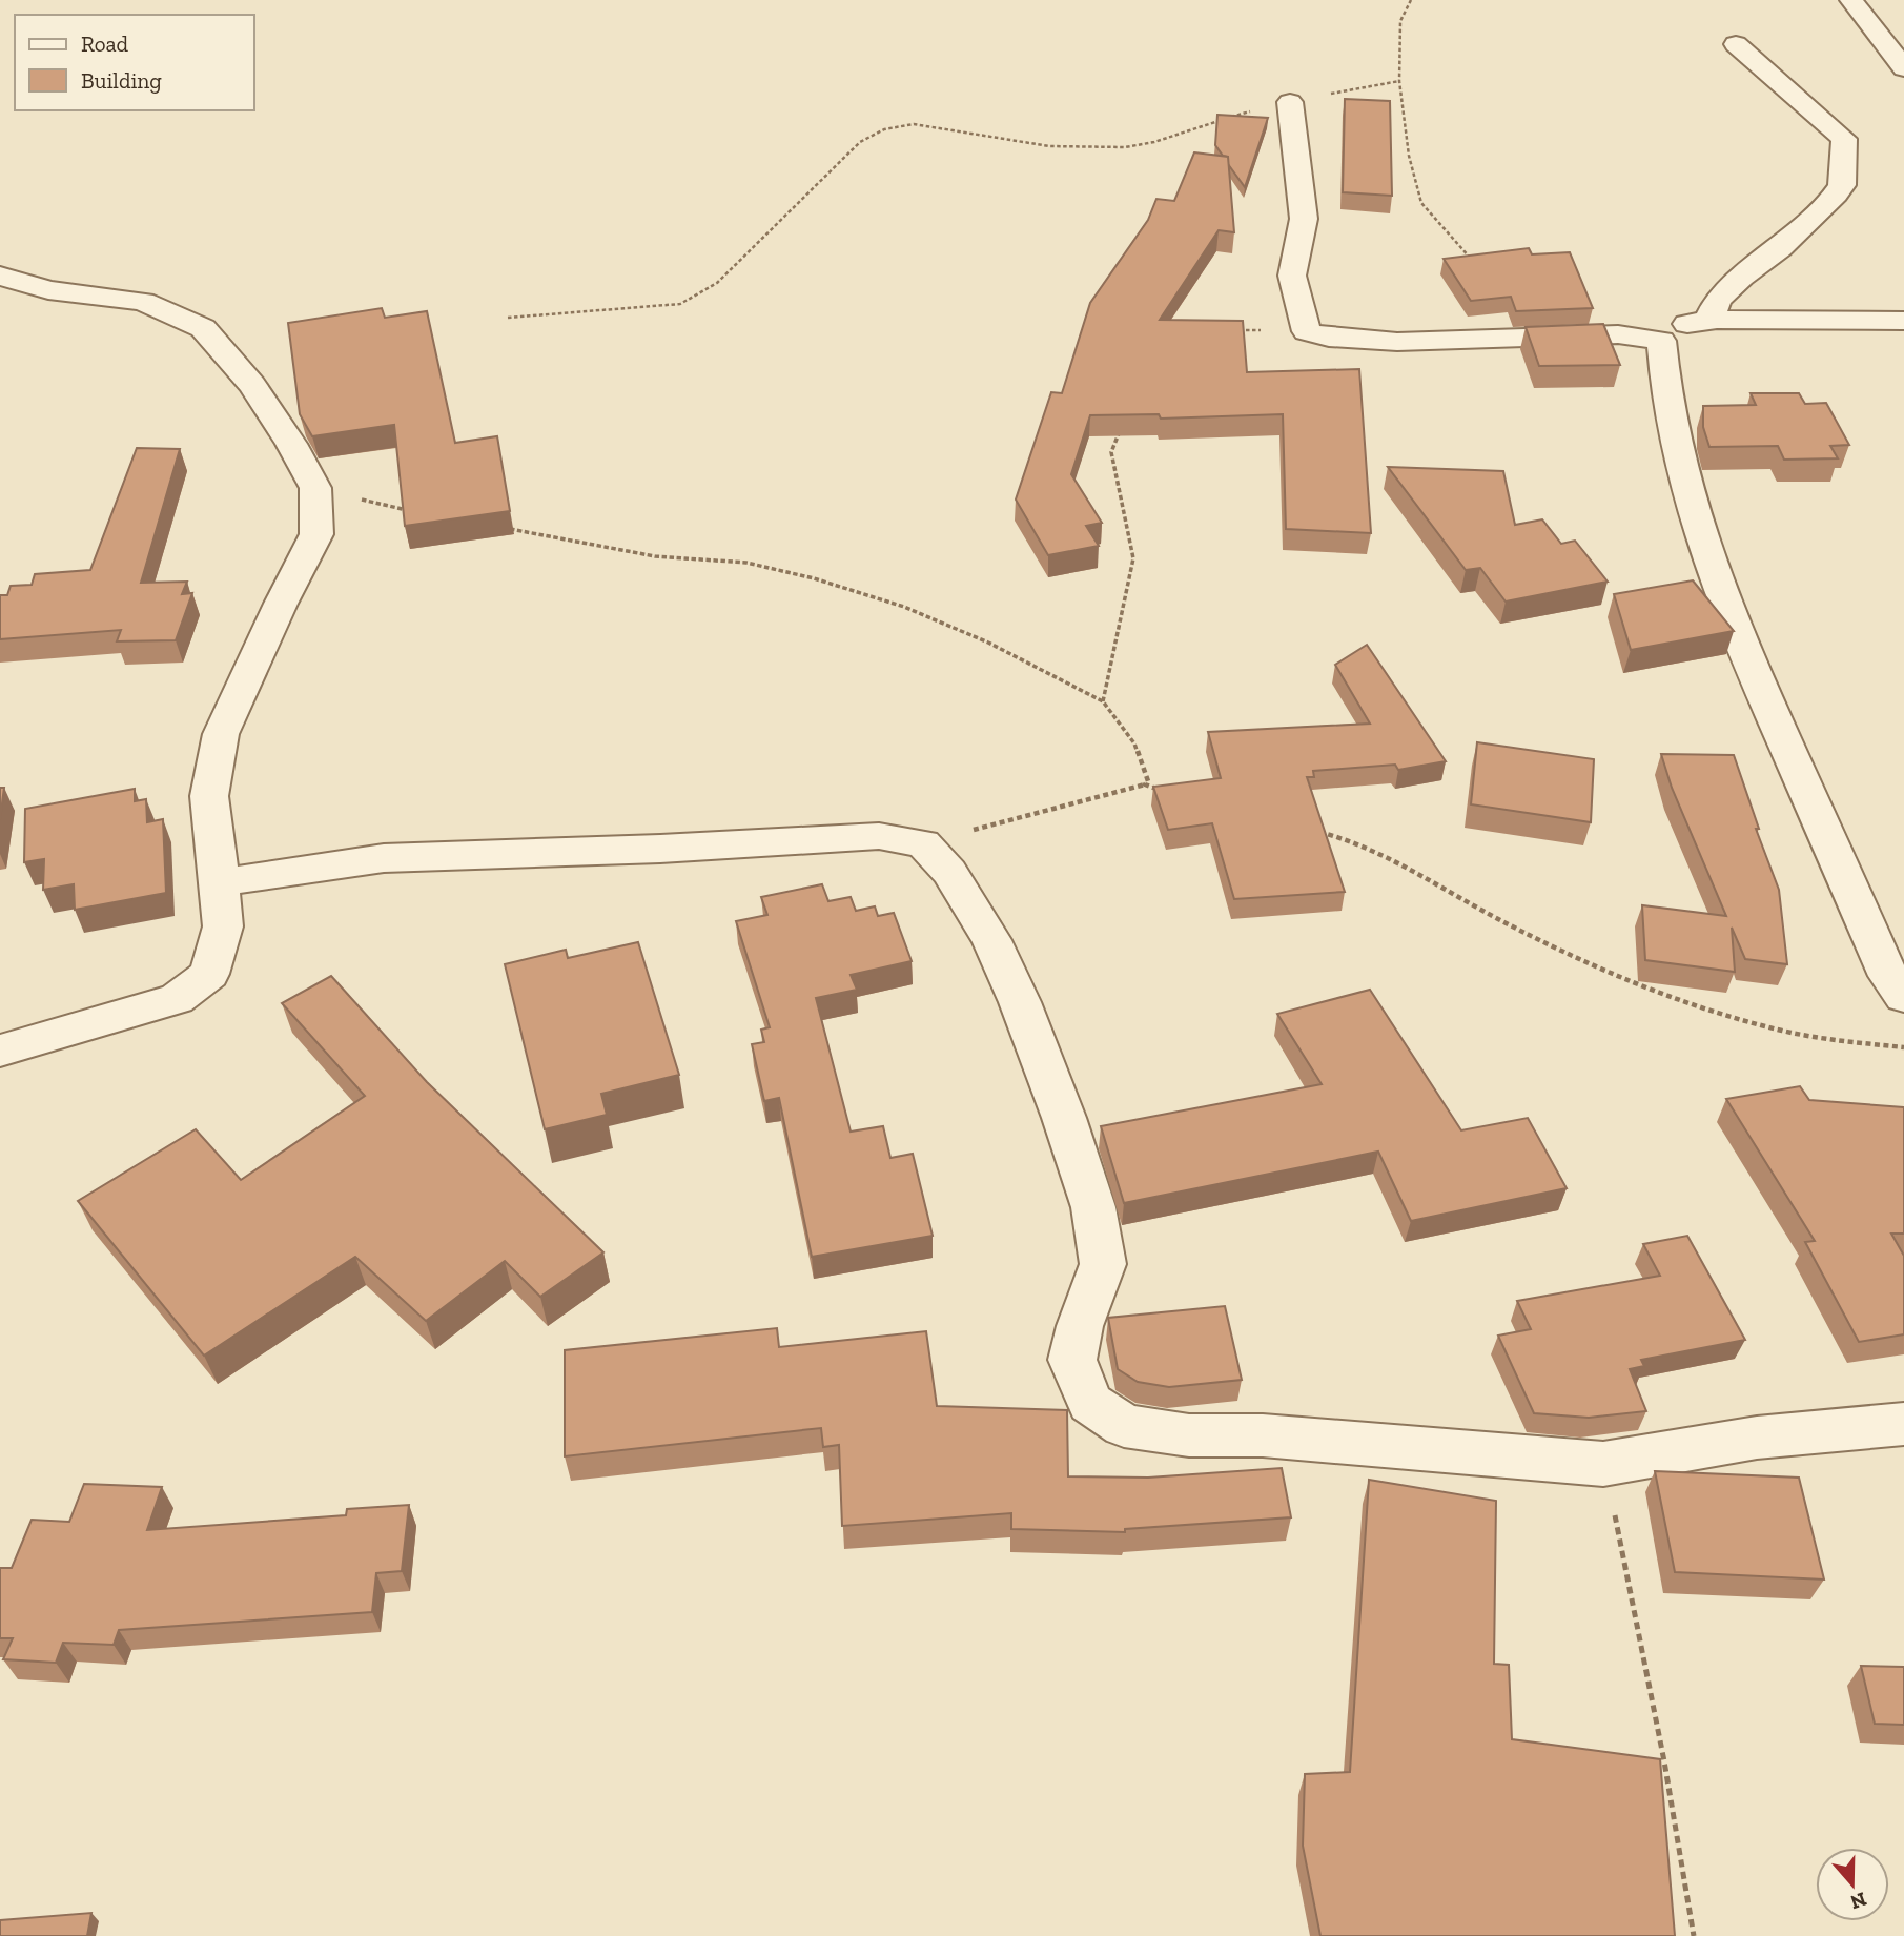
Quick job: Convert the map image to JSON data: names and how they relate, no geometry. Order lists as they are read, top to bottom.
{
  "legend": ["Road", "Building"],
  "north": "bottom"
}
